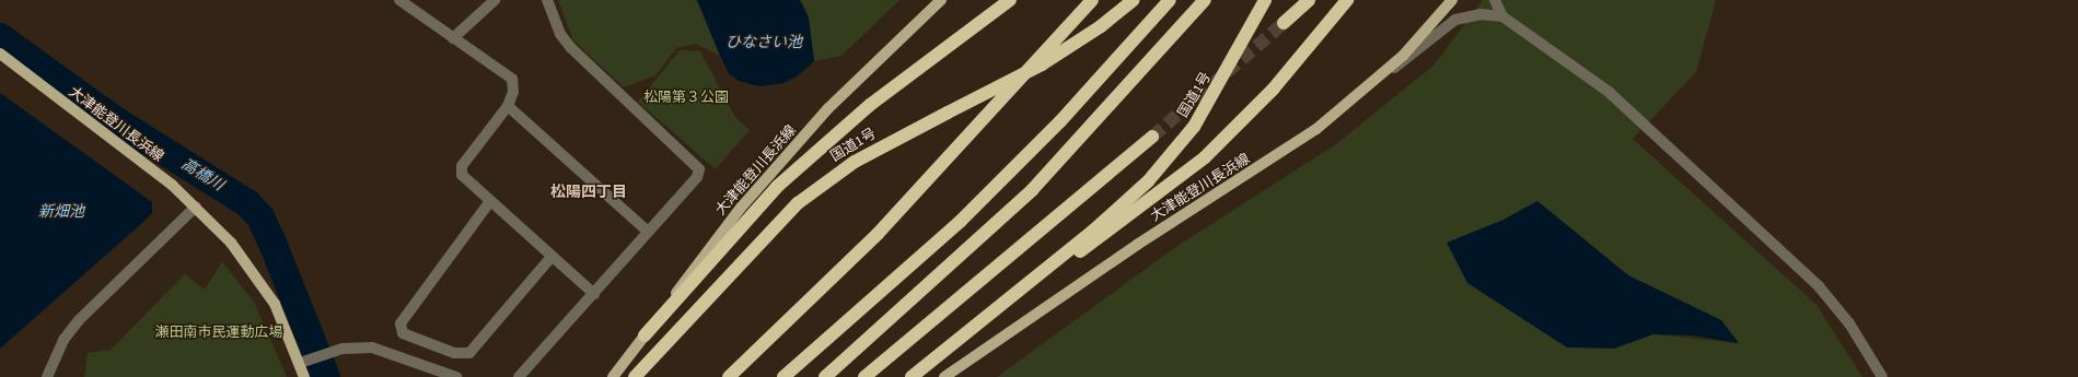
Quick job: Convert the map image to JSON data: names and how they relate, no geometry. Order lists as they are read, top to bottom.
{
  "streets": {
    "highway": ["国道1号"],
    "main road": ["大津能登川長浜線"]
  },
  "districts": ["松陽四丁目"],
  "water": ["ひなさい池", "高橋川", "新畑池"],
  "parks": ["松陽第３公園", "瀬田南市民運動広場"]
}
